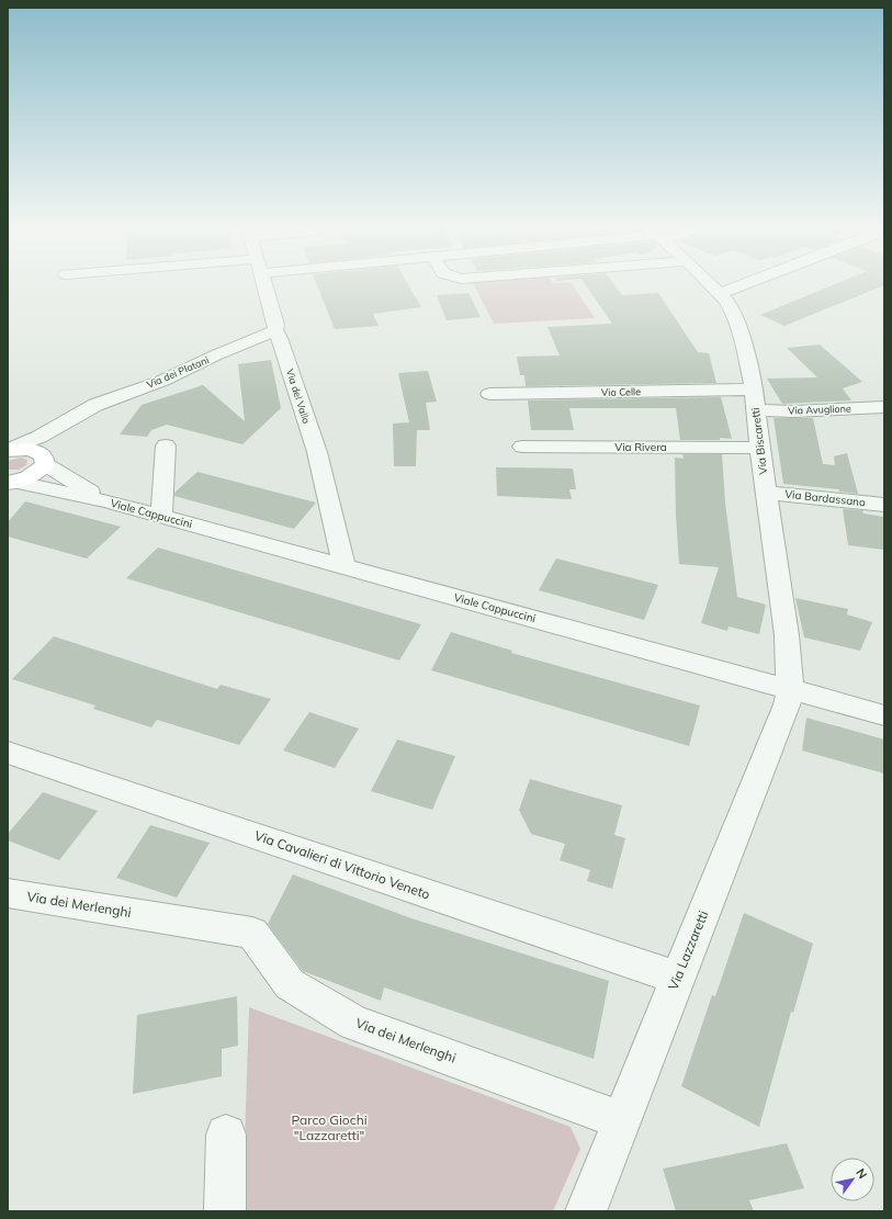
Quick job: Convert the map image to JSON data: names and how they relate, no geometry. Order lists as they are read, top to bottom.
{
  "streets": {
    "street": [
      "Via dei Platani",
      "Via Celle",
      "Via del Vallo",
      "Via Avuglione",
      "Via Biscaretti",
      "Via Rivera",
      "Via Bardassano",
      "Viale Cappuccini",
      "Via Cavalieri di Vittorio Veneto",
      "Via dei Merlenghi",
      "Via Lazzaretti"
    ]
  },
  "crossings": [
    ["Via dei Platani", "Via del Vallo"],
    ["Via dei Platani", "Viale Cappuccini"],
    ["Via Celle", "Via Biscaretti"],
    ["Via del Vallo", "Viale Cappuccini"],
    ["Via Avuglione", "Via Biscaretti"],
    ["Via Biscaretti", "Via Rivera"],
    ["Via Biscaretti", "Via Bardassano"],
    ["Via Biscaretti", "Viale Cappuccini"],
    ["Via Biscaretti", "Via Lazzaretti"],
    ["Viale Cappuccini", "Via Lazzaretti"],
    ["Via Cavalieri di Vittorio Veneto", "Via Lazzaretti"],
    ["Via dei Merlenghi", "Via Lazzaretti"]
  ],
  "parks": ["Parco Giochi \"Lazzaretti\""],
  "north": "top right"
}
